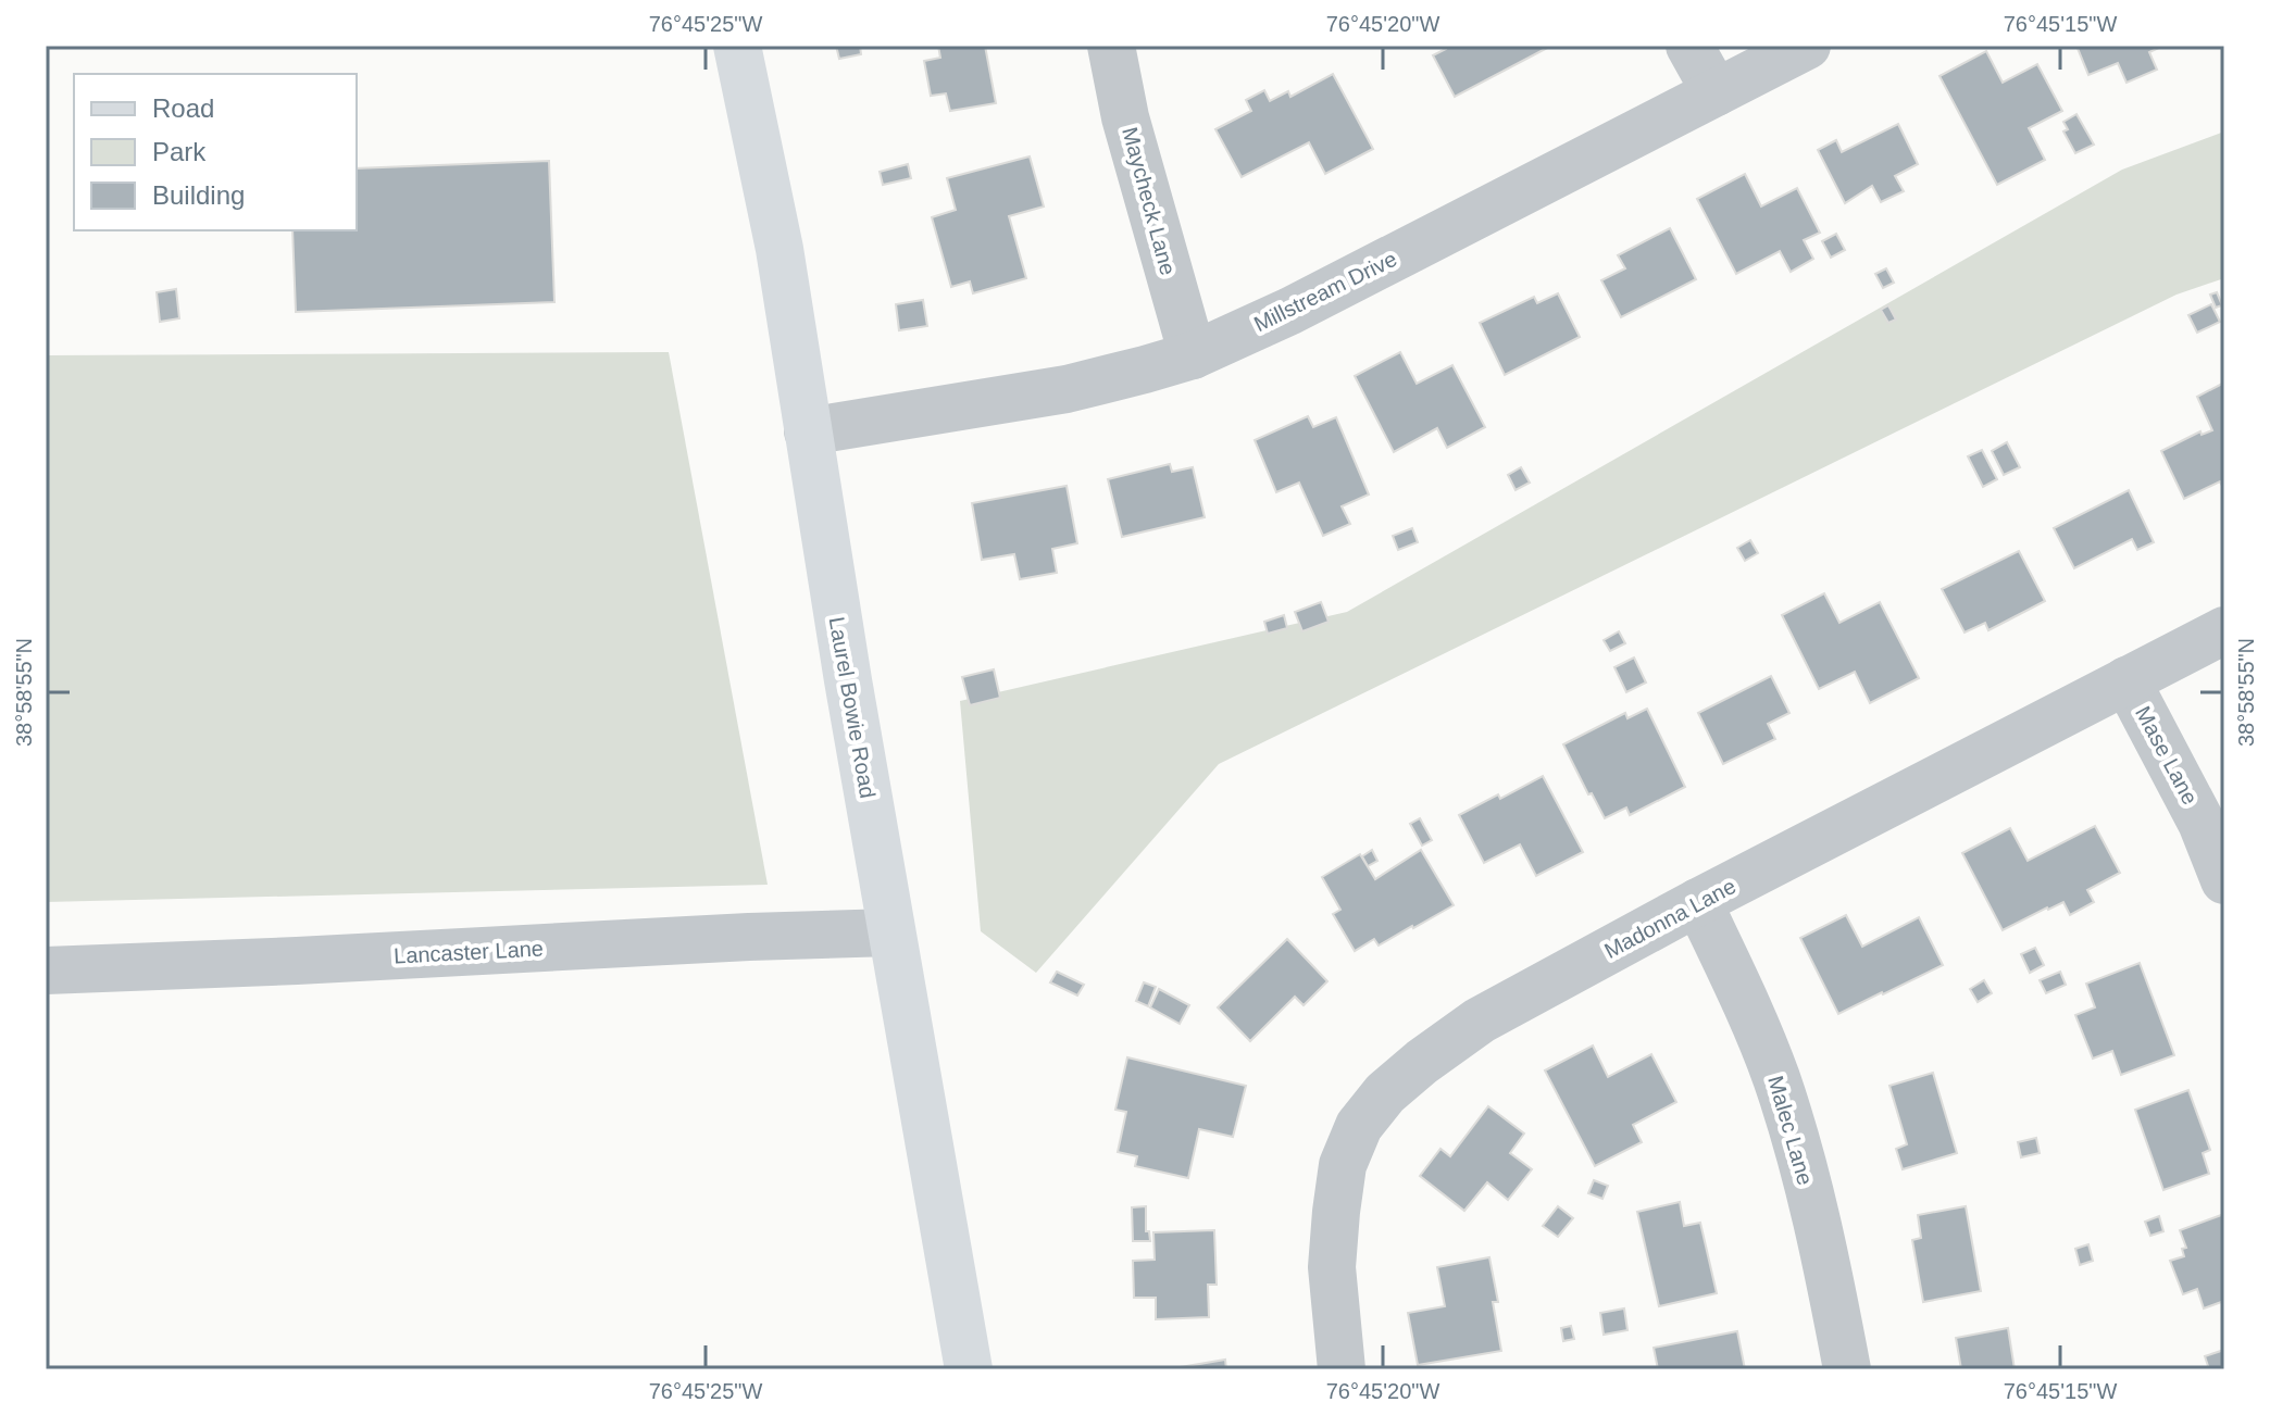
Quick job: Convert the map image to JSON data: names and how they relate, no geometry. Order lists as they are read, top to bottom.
{
  "streets": {
    "main road": ["Laurel Bowie Road"],
    "street": [
      "Maycheck Lane",
      "Millstream Drive",
      "Mase Lane",
      "Madonna Lane",
      "Lancaster Lane",
      "Malec Lane"
    ]
  },
  "crossings": [
    ["Maycheck Lane", "Millstream Drive"],
    ["Millstream Drive", "Laurel Bowie Road"],
    ["Laurel Bowie Road", "Lancaster Lane"],
    ["Mase Lane", "Madonna Lane"],
    ["Madonna Lane", "Malec Lane"]
  ],
  "legend": ["Road", "Park", "Building"],
  "coordinates": [
    "76°45'25\"W",
    "76°45'20\"W",
    "76°45'15\"W",
    "38°58'55\"N"
  ]
}
